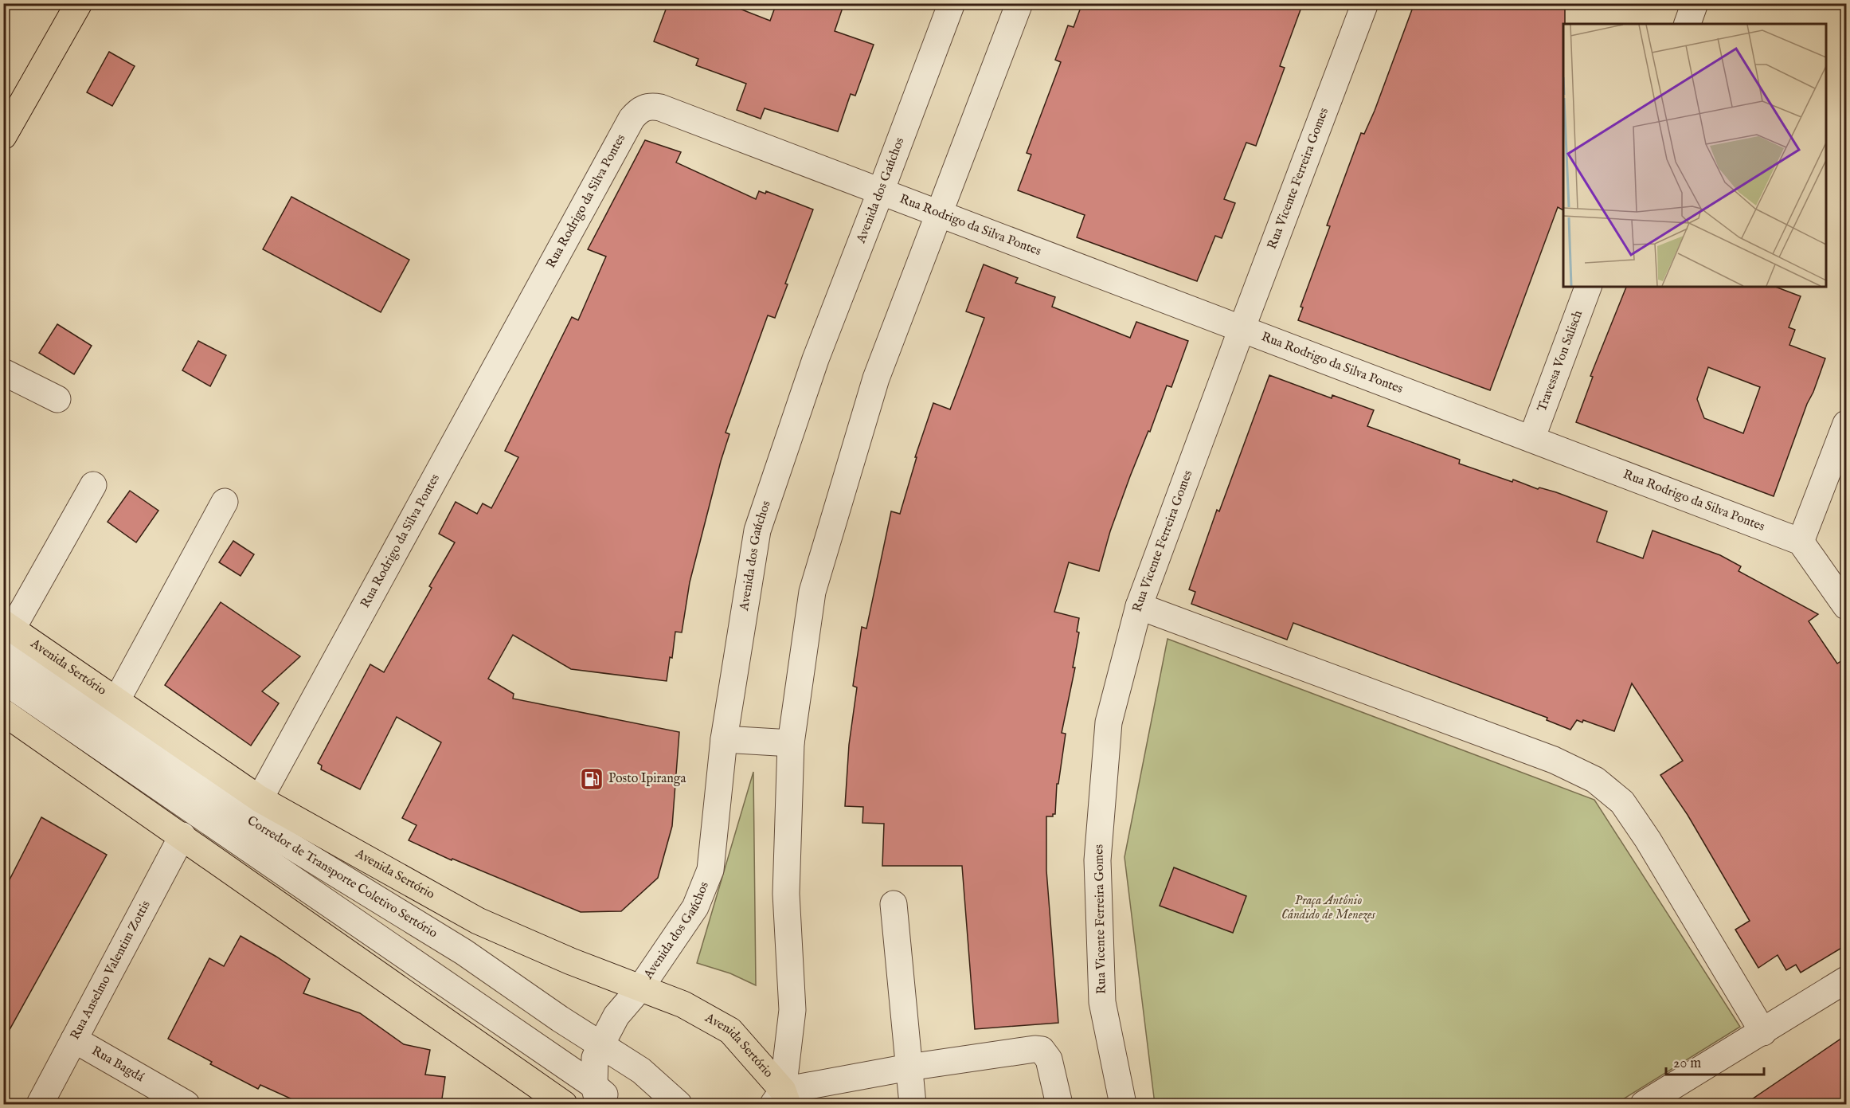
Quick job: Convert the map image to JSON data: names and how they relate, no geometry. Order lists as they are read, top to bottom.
{
  "streets": {
    "main road": ["Avenida Sertório"],
    "street": [
      "Rua Vicente Ferreira Gomes",
      "Avenida dos Gaúchos",
      "Rua Rodrigo da Silva Pontes",
      "Travessa Von Salisch",
      "Corredor de Transporte Coletivo Sertório",
      "Rua Anselmo Valentim Zottis",
      "Rua Bagdá"
    ]
  },
  "crossings": [
    ["Rua Vicente Ferreira Gomes", "Rua Rodrigo da Silva Pontes"],
    ["Avenida dos Gaúchos", "Rua Rodrigo da Silva Pontes"],
    ["Avenida dos Gaúchos", "Avenida Sertório"],
    ["Avenida dos Gaúchos", "Corredor de Transporte Coletivo Sertório"],
    ["Rua Rodrigo da Silva Pontes", "Travessa Von Salisch"],
    ["Rua Rodrigo da Silva Pontes", "Avenida Sertório"],
    ["Avenida Sertório", "Corredor de Transporte Coletivo Sertório"],
    ["Rua Anselmo Valentim Zottis", "Rua Bagdá"]
  ],
  "parks": ["Praça Antônio Cândido de Menezes"],
  "places": {
    "fuel station": ["Posto Ipiranga"]
  },
  "scale_bar": "20 m"
}
